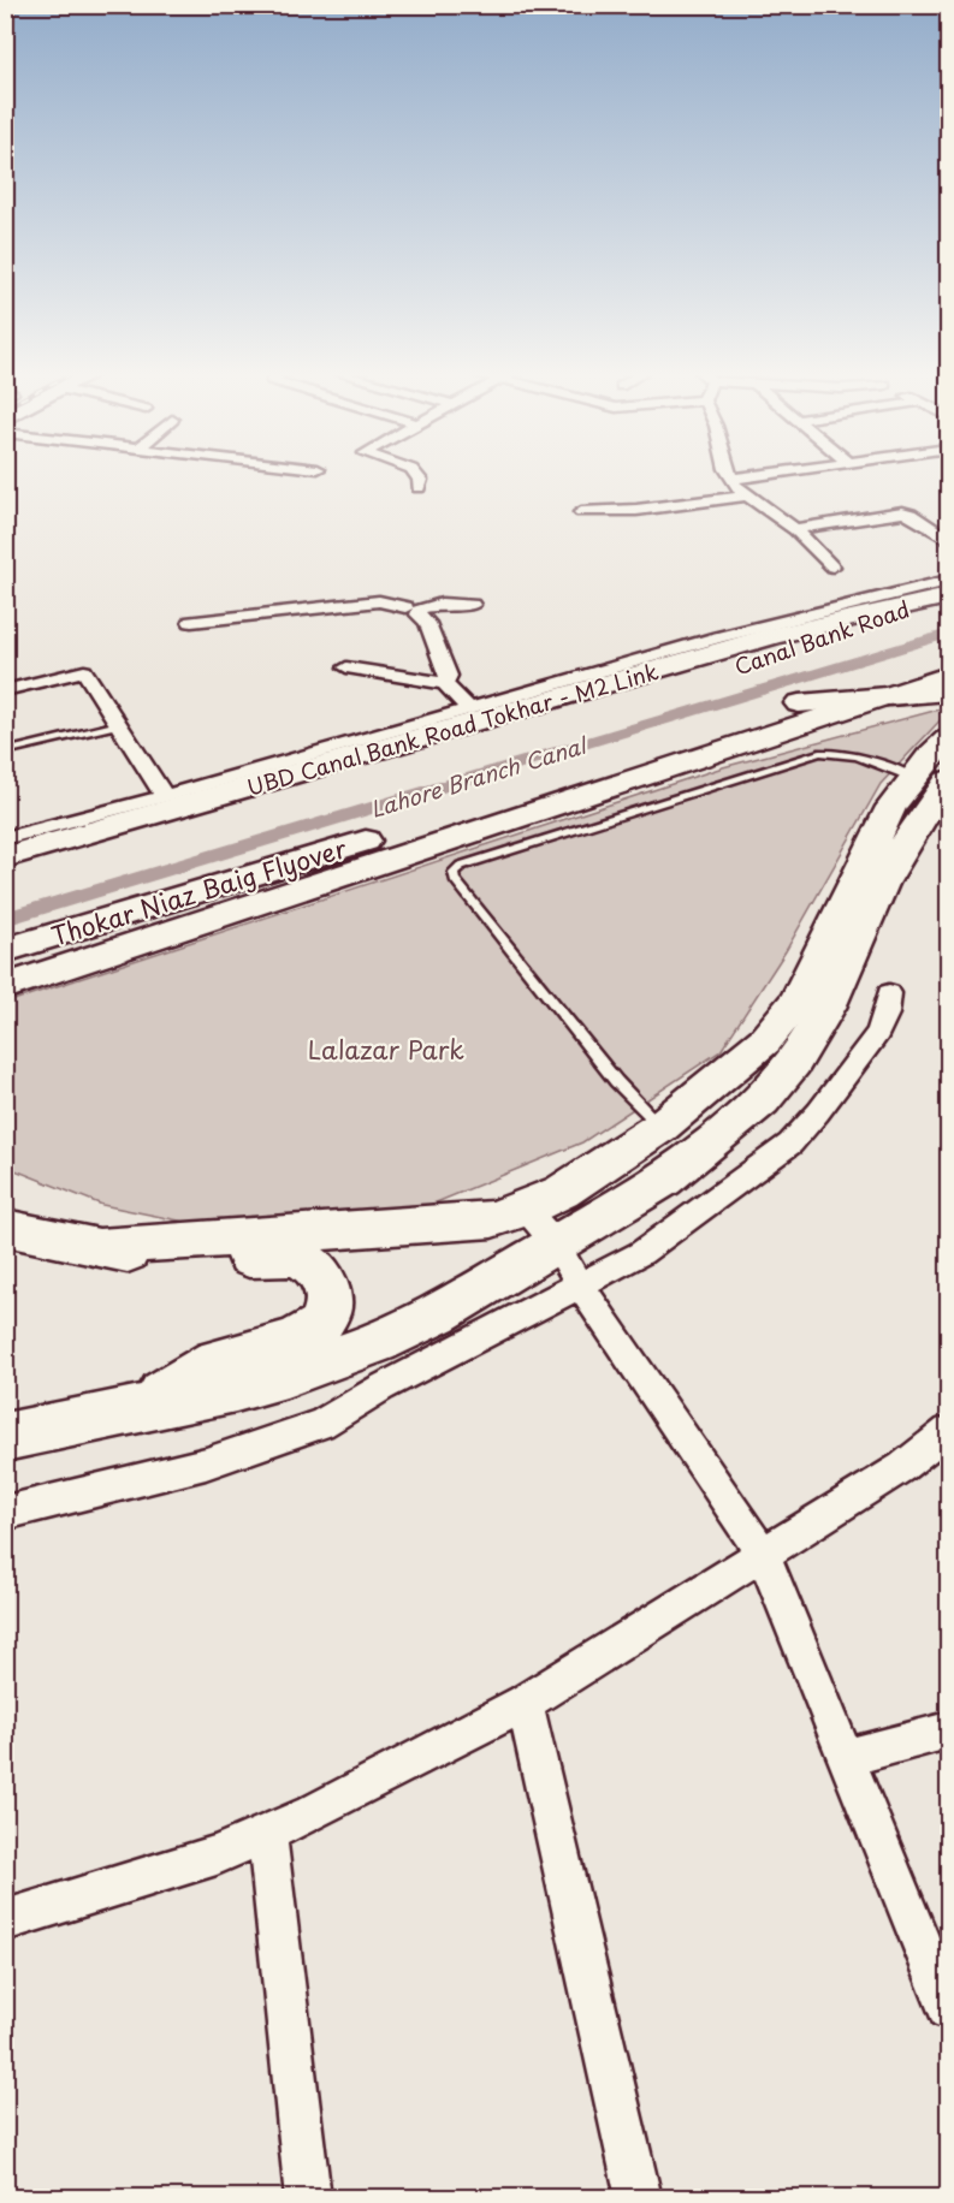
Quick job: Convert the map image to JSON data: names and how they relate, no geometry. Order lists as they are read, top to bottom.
{
  "streets": {
    "main road": ["Canal Bank Road", "UBD Canal Bank Road Tokhar - M2 Link", "Thokar Niaz Baig Flyover"]
  },
  "crossings": [
    ["Canal Bank Road", "UBD Canal Bank Road Tokhar - M2 Link"]
  ],
  "water": ["Lahore Branch Canal"],
  "parks": ["Lalazar Park"]
}
